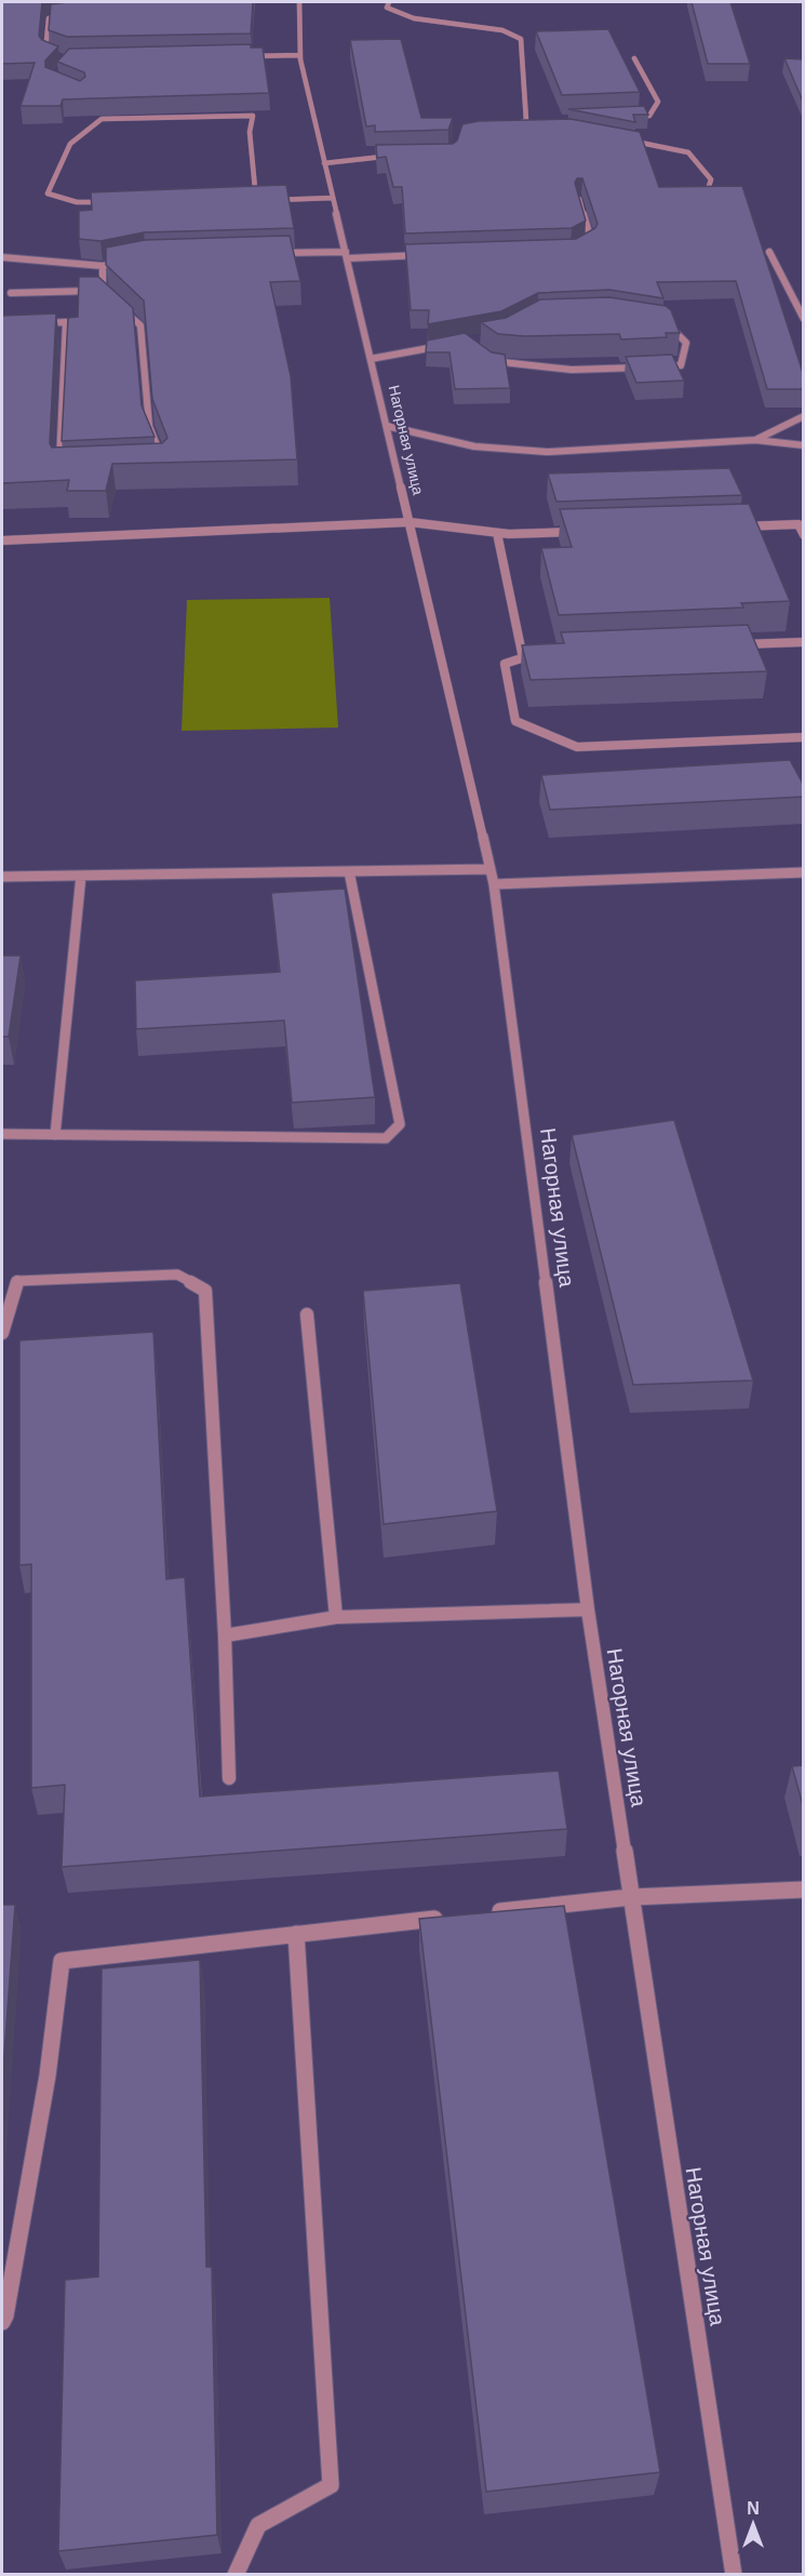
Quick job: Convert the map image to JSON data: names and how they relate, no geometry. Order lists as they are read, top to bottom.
{
  "streets": {
    "street": ["Нагорная улица"]
  },
  "north": "top"
}
